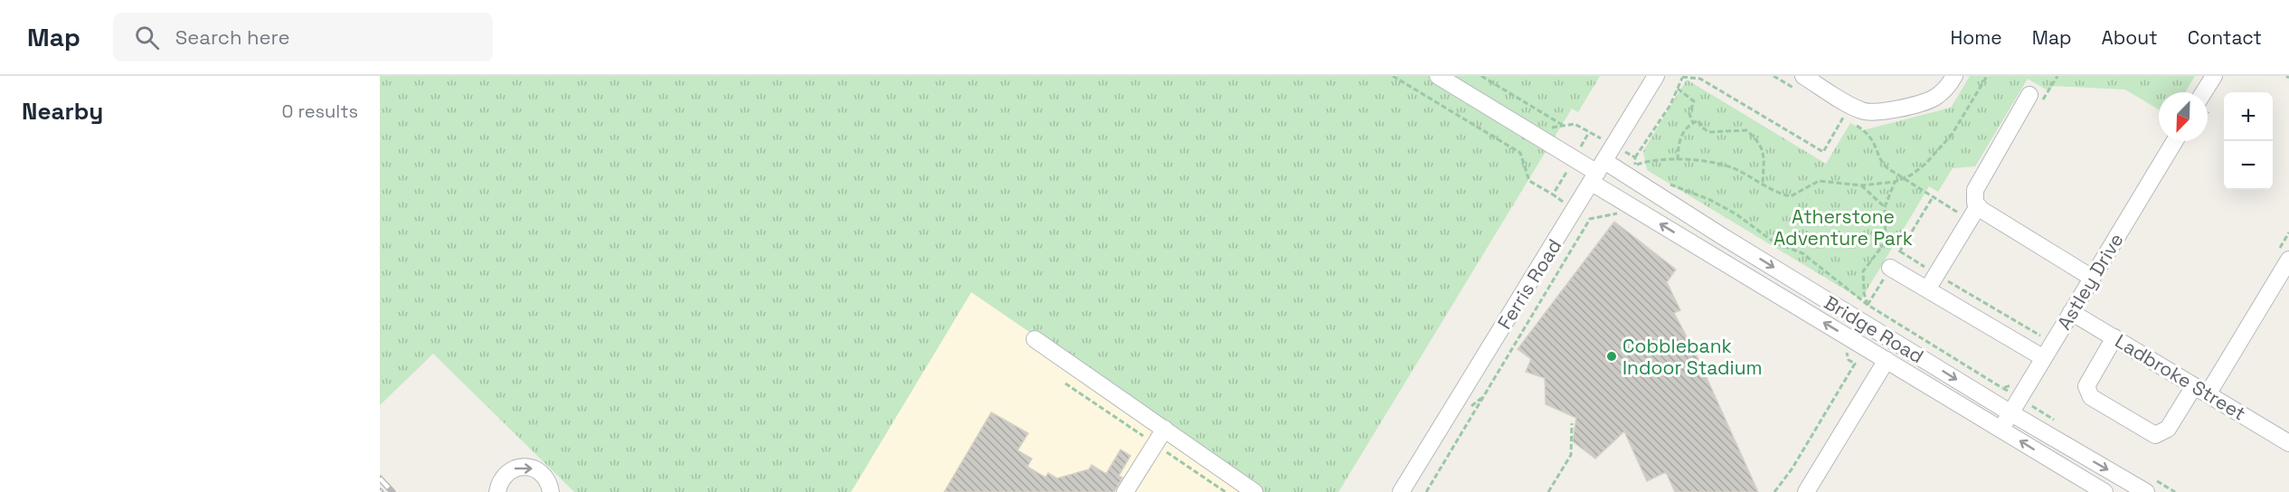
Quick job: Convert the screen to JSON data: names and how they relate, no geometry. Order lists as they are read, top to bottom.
{
  "streets": {
    "street": [
      "Astley Drive",
      "Ferris Road",
      "Bridge Road",
      "Ladbroke Street"
    ]
  },
  "crossings": [
    ["Astley Drive", "Bridge Road"],
    ["Astley Drive", "Ladbroke Street"],
    ["Ferris Road", "Bridge Road"]
  ],
  "parks": ["Atherstone Adventure Park"],
  "places": ["Cobblebank Indoor Stadium"],
  "north": "bottom left",
  "page": {
    "header": "Map",
    "search": "Search here",
    "nav": [
      "Home",
      "Map",
      "About",
      "Contact"
    ],
    "heading": ["Nearby", "0 results"],
    "map_buttons": ["+", "−"]
  }
}
